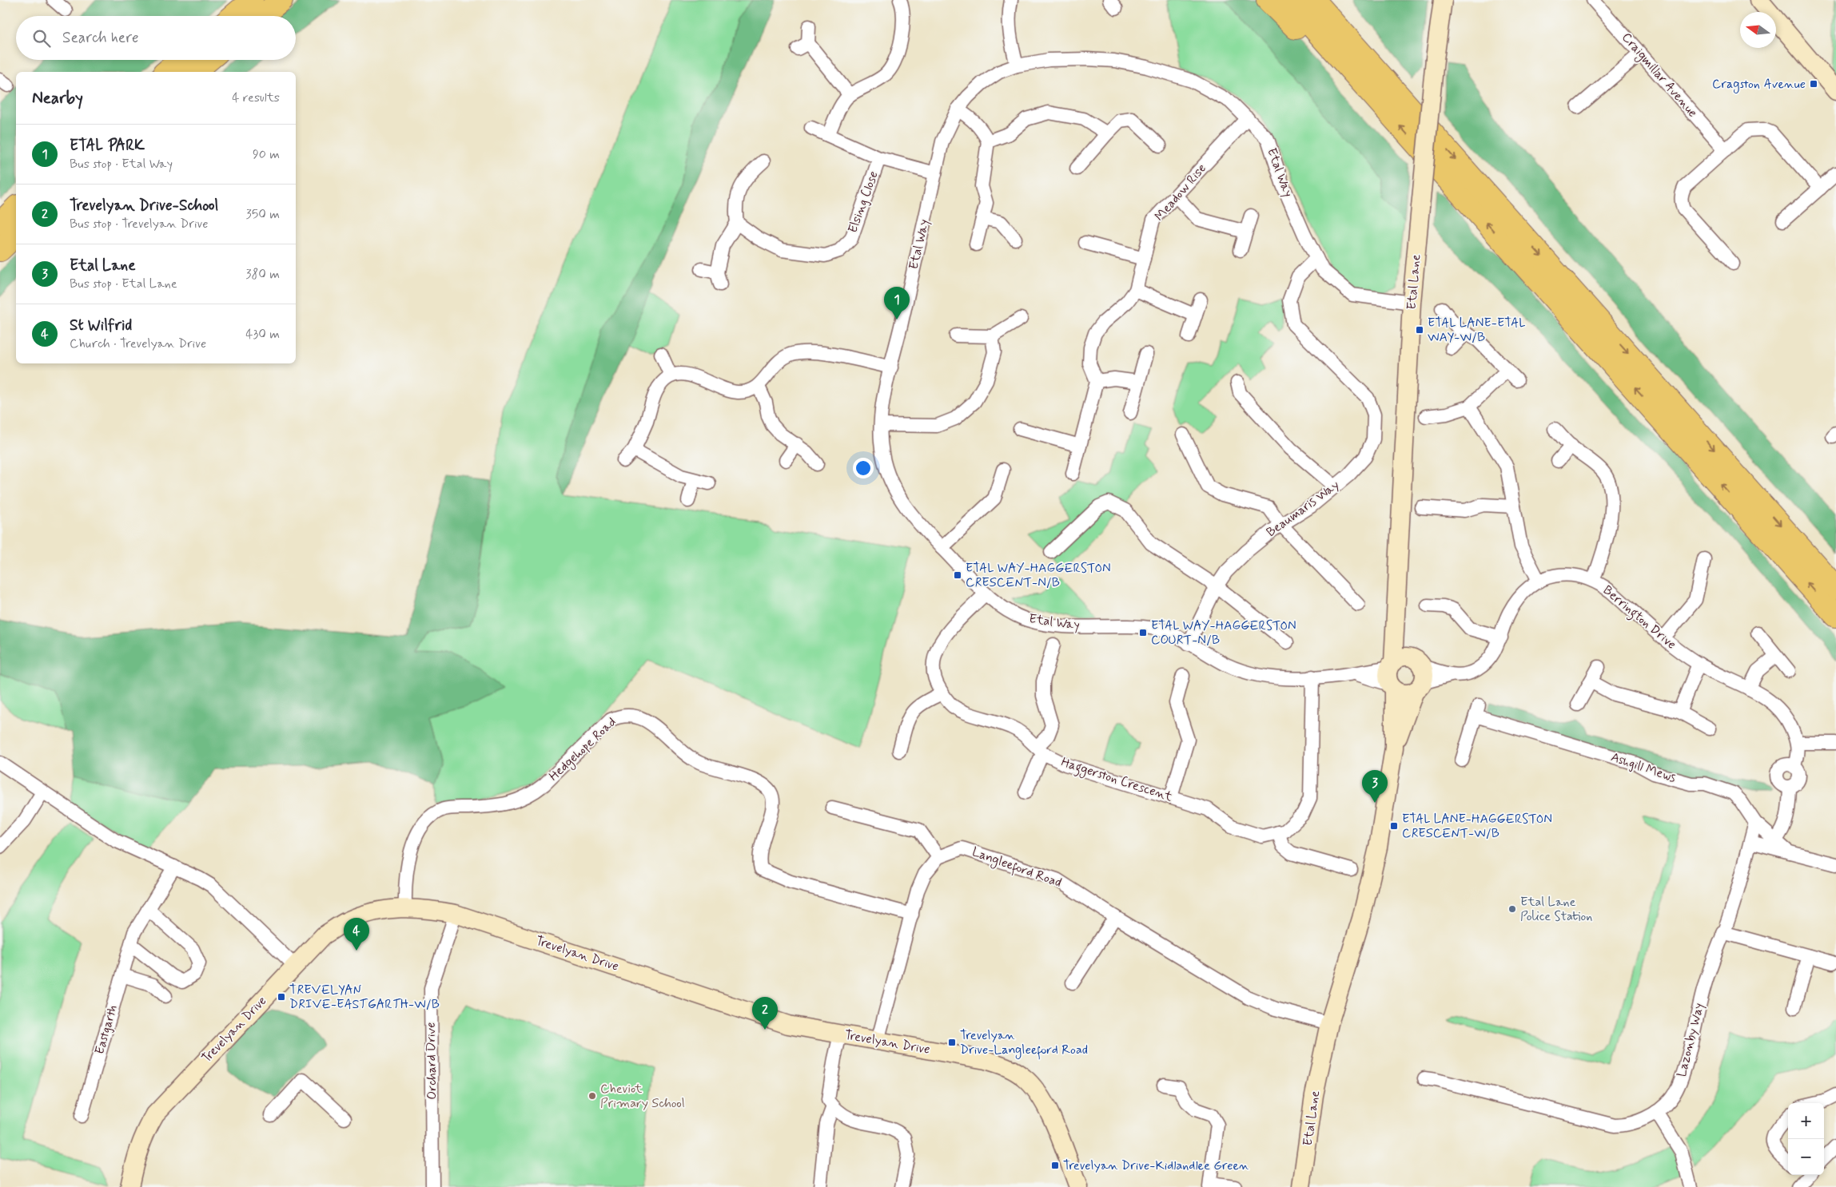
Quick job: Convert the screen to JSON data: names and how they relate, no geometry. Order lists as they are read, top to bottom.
{
  "streets": {
    "street": [
      "Craigmillar Avenue",
      "Etal Way",
      "Meadow Rise",
      "Elsing Close",
      "Etal Lane",
      "Beaumaris Way",
      "Berrington Drive",
      "Hedgehope Road",
      "Ashgill Mews",
      "Haggerston Crescent",
      "Langleeford Road",
      "Trevelyan Drive",
      "Eastgarth",
      "Lazonby Way",
      "Orchard Drive"
    ]
  },
  "crossings": [
    ["Etal Way", "Meadow Rise"],
    ["Etal Way", "Etal Lane"],
    ["Etal Way", "Beaumaris Way"],
    ["Etal Way", "Berrington Drive"],
    ["Etal Way", "Haggerston Crescent"],
    ["Etal Lane", "Berrington Drive"],
    ["Etal Lane", "Langleeford Road"],
    ["Hedgehope Road", "Trevelyan Drive"],
    ["Ashgill Mews", "Lazonby Way"],
    ["Trevelyan Drive", "Orchard Drive"]
  ],
  "places": {
    "transit": [
      "Cragston Avenue",
      "ETAL LANE-ETAL WAY-W/B",
      "ETAL WAY-HAGGERSTON CRESCENT-N/B",
      "ETAL WAY-HAGGERSTON COURT-N/B",
      "ETAL LANE-HAGGERSTON CRESCENT-W/B",
      "TREVELYAN DRIVE-EASTGARTH-W/B",
      "Trevelyan Drive-Langleeford Road",
      "Trevelyan Drive-Kidlandlee Green"
    ],
    "other": ["Etal Lane Police Station", "Cheviot Primary School"]
  },
  "north": "left",
  "page": {
    "search": "Search here",
    "heading": ["Nearby", "4 results"],
    "list": [
      {
        "mark": "1",
        "name": "ETAL PARK",
        "note": "Bus stop · Etal Way",
        "value": "90 m"
      },
      {
        "mark": "2",
        "name": "Trevelyan Drive-School",
        "note": "Bus stop · Trevelyan Drive",
        "value": "350 m"
      },
      {
        "mark": "3",
        "name": "Etal Lane",
        "note": "Bus stop · Etal Lane",
        "value": "380 m"
      },
      {
        "mark": "4",
        "name": "St Wilfrid",
        "note": "Church · Trevelyan Drive",
        "value": "430 m"
      }
    ],
    "pins": [
      "1",
      "3",
      "4",
      "2"
    ],
    "map_buttons": ["+", "−"]
  }
}
